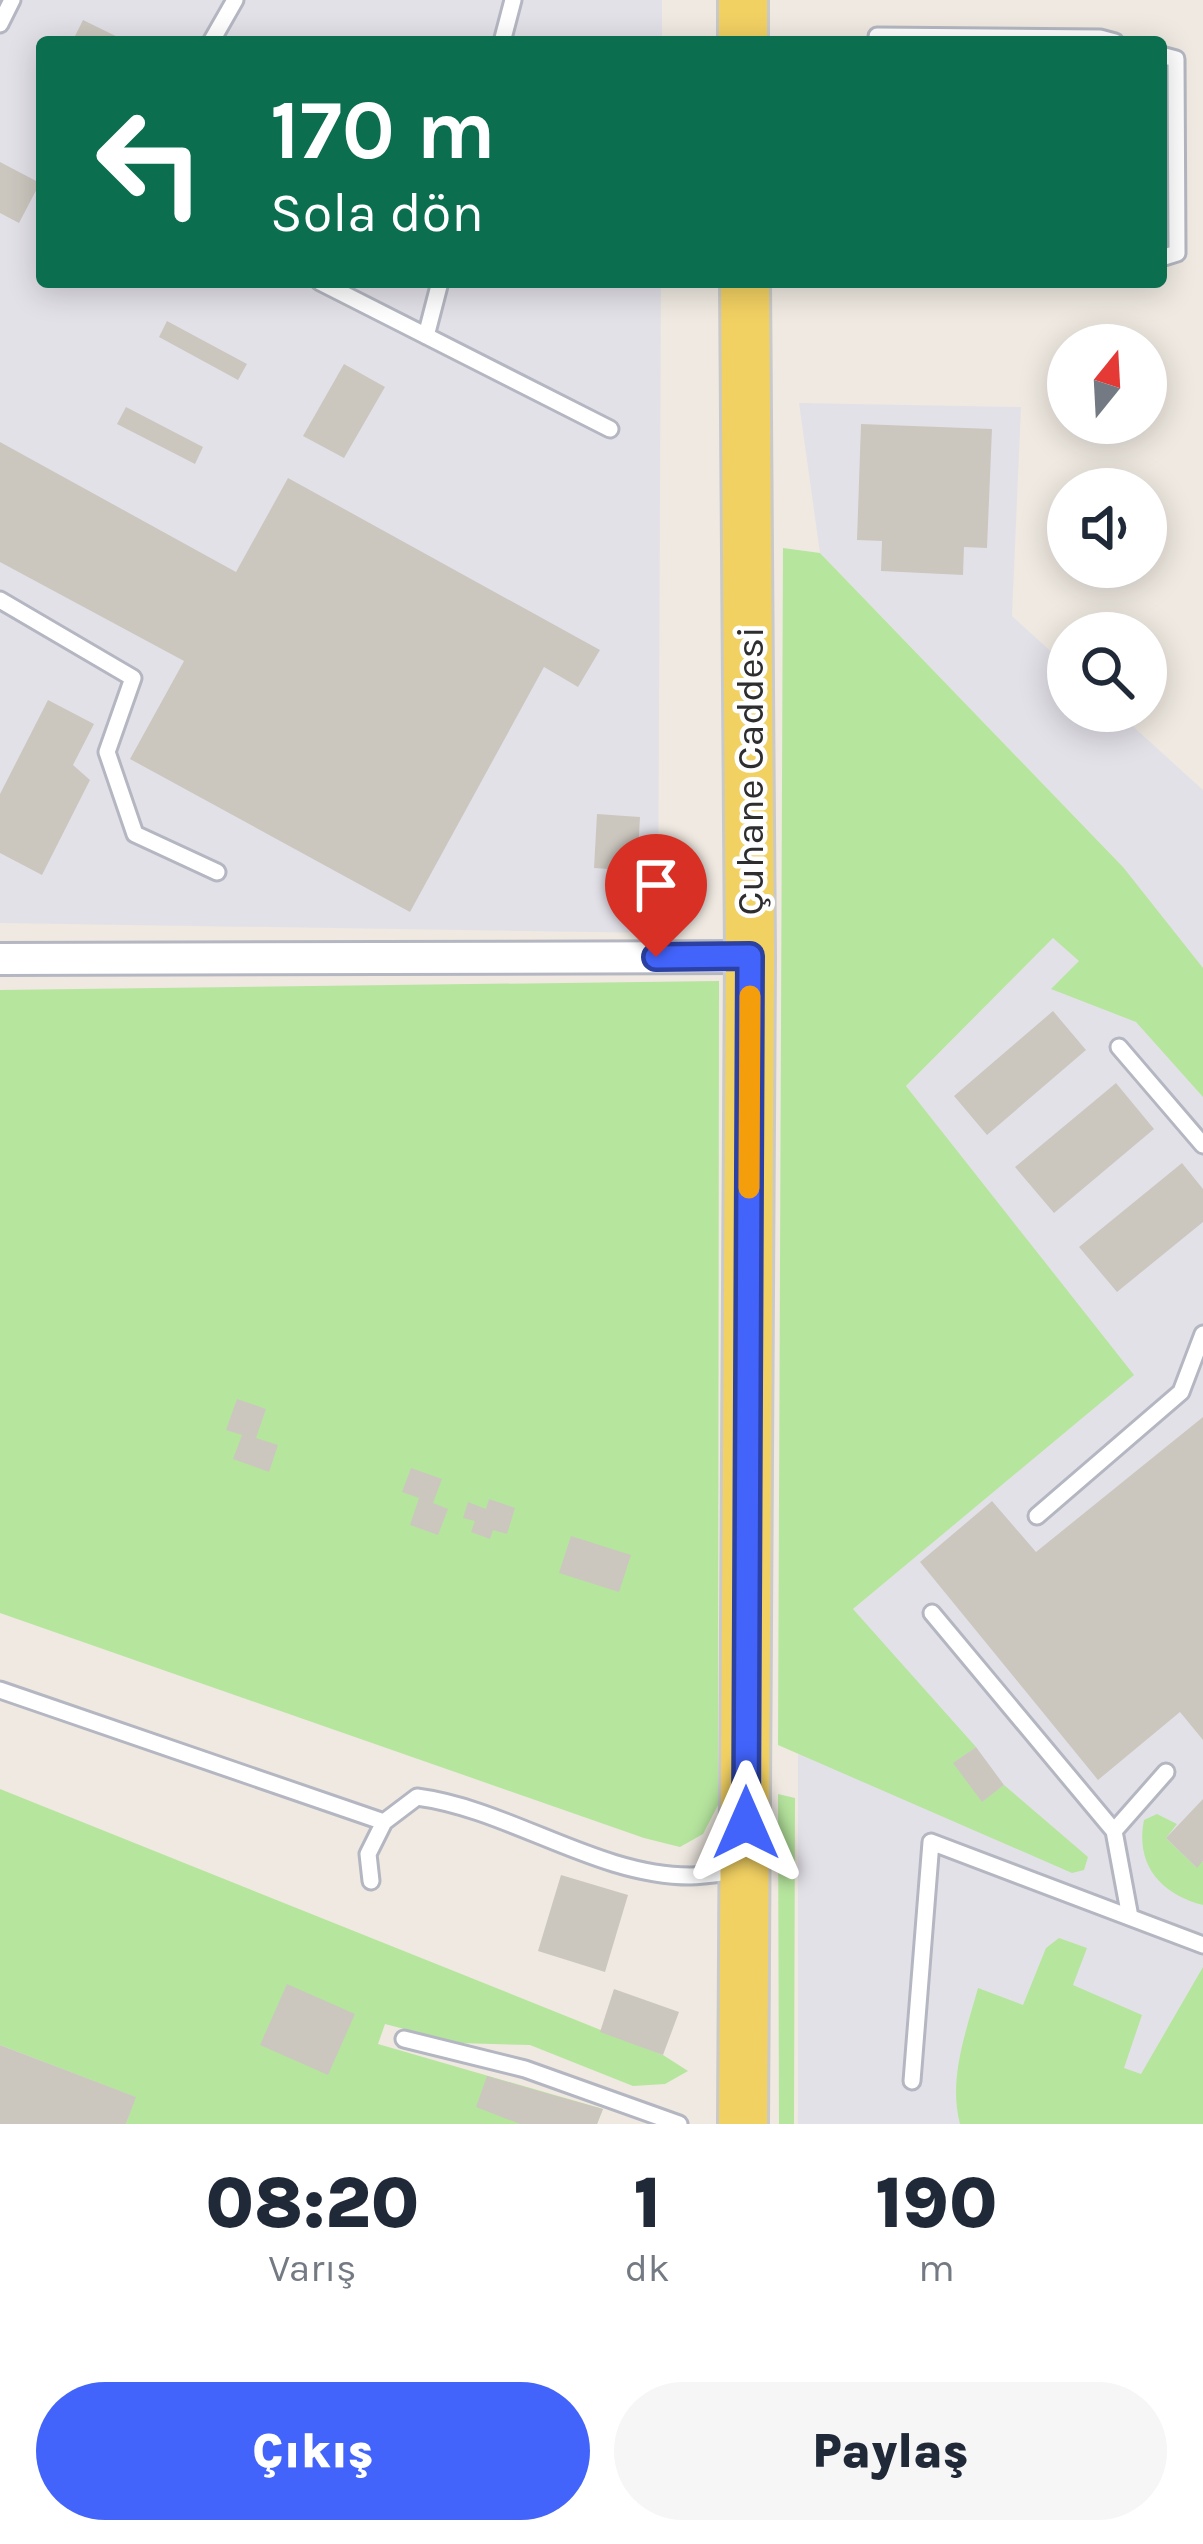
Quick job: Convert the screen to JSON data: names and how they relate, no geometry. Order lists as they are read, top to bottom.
{
  "streets": {
    "main road": ["Çuhane Caddesi"]
  },
  "north": "top",
  "page": {
    "turn": ["170 m", "Sola dön"],
    "eta": [
      "08:20",
      "Varış",
      "1",
      "dk",
      "190",
      "m"
    ],
    "buttons": ["Çıkış", "Paylaş"]
  }
}
